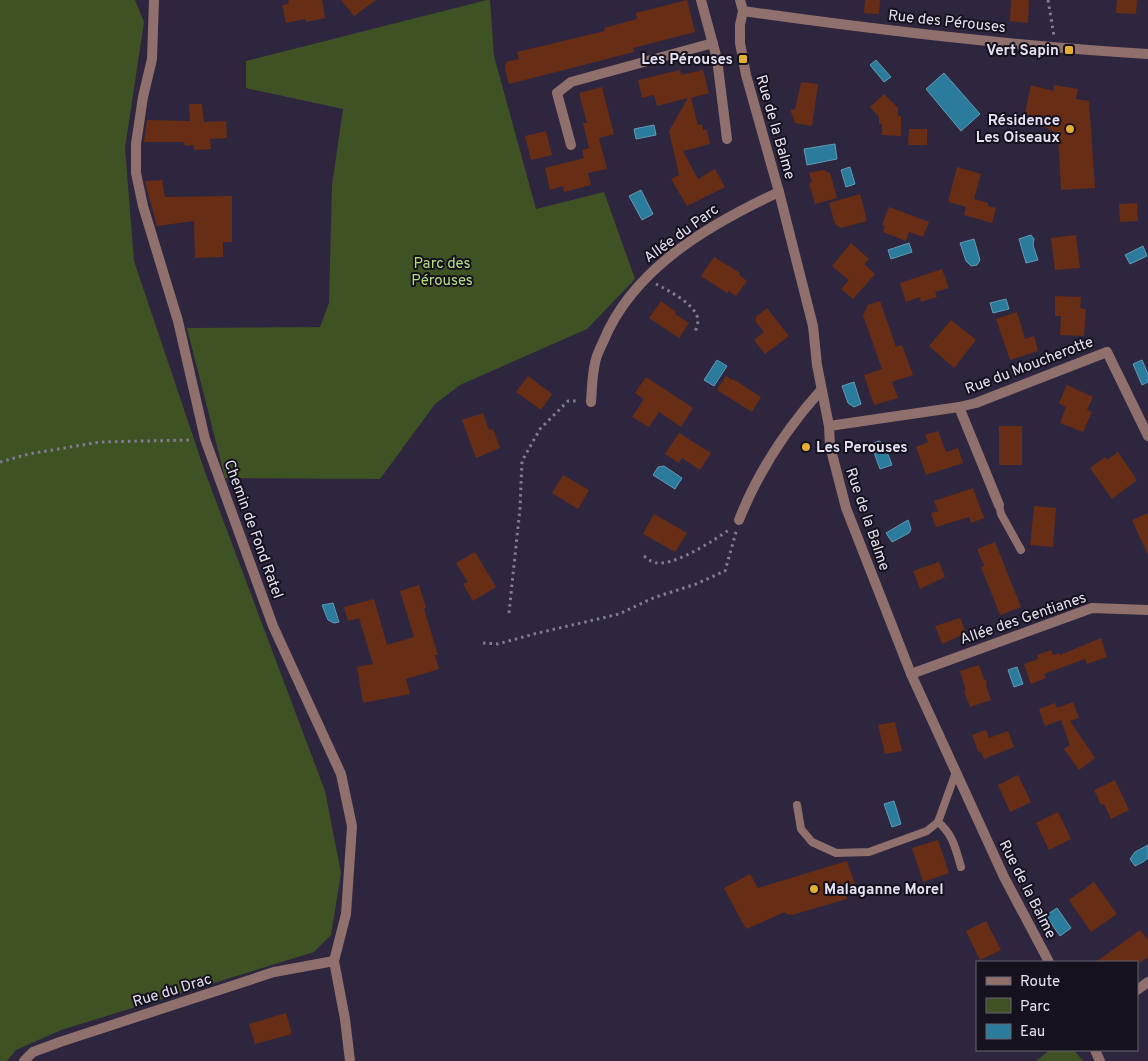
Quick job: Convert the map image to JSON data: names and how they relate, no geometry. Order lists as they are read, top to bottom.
{
  "streets": {
    "street": [
      "Rue des Pérouses",
      "Rue de la Balme",
      "Allée du Parc",
      "Rue du Moucherotte",
      "Chemin de Fond Ratel",
      "Allée des Gentianes",
      "Rue du Drac"
    ]
  },
  "crossings": [
    ["Rue des Pérouses", "Rue de la Balme"],
    ["Rue de la Balme", "Allée du Parc"],
    ["Rue de la Balme", "Rue du Moucherotte"],
    ["Rue de la Balme", "Allée des Gentianes"],
    ["Chemin de Fond Ratel", "Rue du Drac"]
  ],
  "parks": ["Parc des Pérouses"],
  "places": {
    "transit": ["Vert Sapin", "Les Pérouses"],
    "other": ["Résidence Les Oiseaux", "Les Perouses", "Malaganne Morel"]
  },
  "legend": ["Route", "Parc", "Eau"]
}
